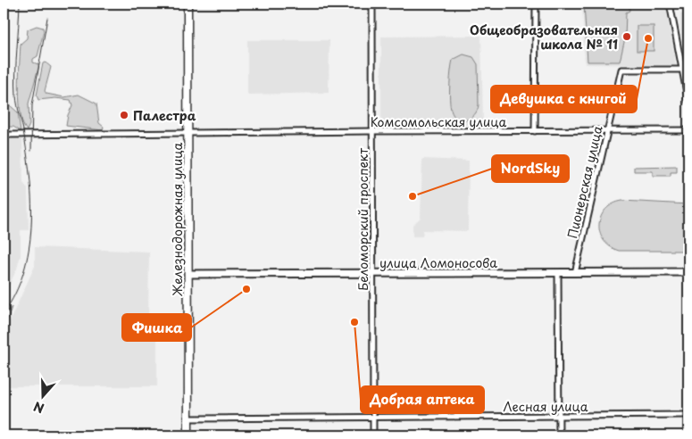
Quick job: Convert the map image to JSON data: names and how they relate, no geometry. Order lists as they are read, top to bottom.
{
  "streets": {
    "main road": ["Железнодорожная улица"],
    "street": [
      "Комсомольская улица",
      "Пионерская улица",
      "Беломорский проспект",
      "улица Ломоносова",
      "Лесная улица"
    ]
  },
  "crossings": [
    ["Комсомольская улица", "Пионерская улица"],
    ["Комсомольская улица", "Железнодорожная улица"],
    ["Комсомольская улица", "Беломорский проспект"],
    ["Пионерская улица", "улица Ломоносова"],
    ["Железнодорожная улица", "улица Ломоносова"],
    ["Железнодорожная улица", "Лесная улица"],
    ["Беломорский проспект", "улица Ломоносова"],
    ["Беломорский проспект", "Лесная улица"]
  ],
  "places": [
    "Общеобразовательная школа № 11",
    "Девушка с книгой",
    "Палестра",
    "NordSky",
    "Фишка",
    "Добрая аптека"
  ],
  "north": "bottom"
}
